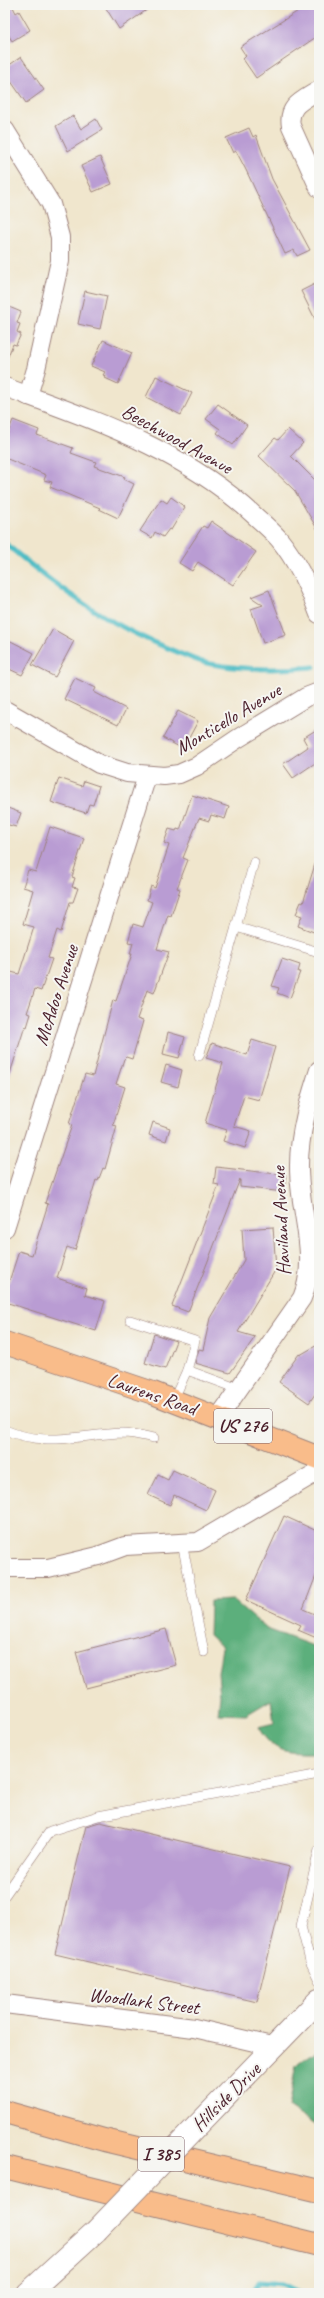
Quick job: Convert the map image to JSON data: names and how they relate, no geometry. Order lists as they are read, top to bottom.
{
  "streets": {
    "main road": ["Laurens Road", "US 276", "I 385"],
    "street": [
      "Beechwood Avenue",
      "Monticello Avenue",
      "McAdoo Avenue",
      "Haviland Avenue",
      "Woodlark Street",
      "Hillside Drive"
    ]
  },
  "crossings": [
    ["Monticello Avenue", "McAdoo Avenue"],
    ["Haviland Avenue", "Laurens Road"],
    ["Woodlark Street", "Hillside Drive"]
  ]
}
